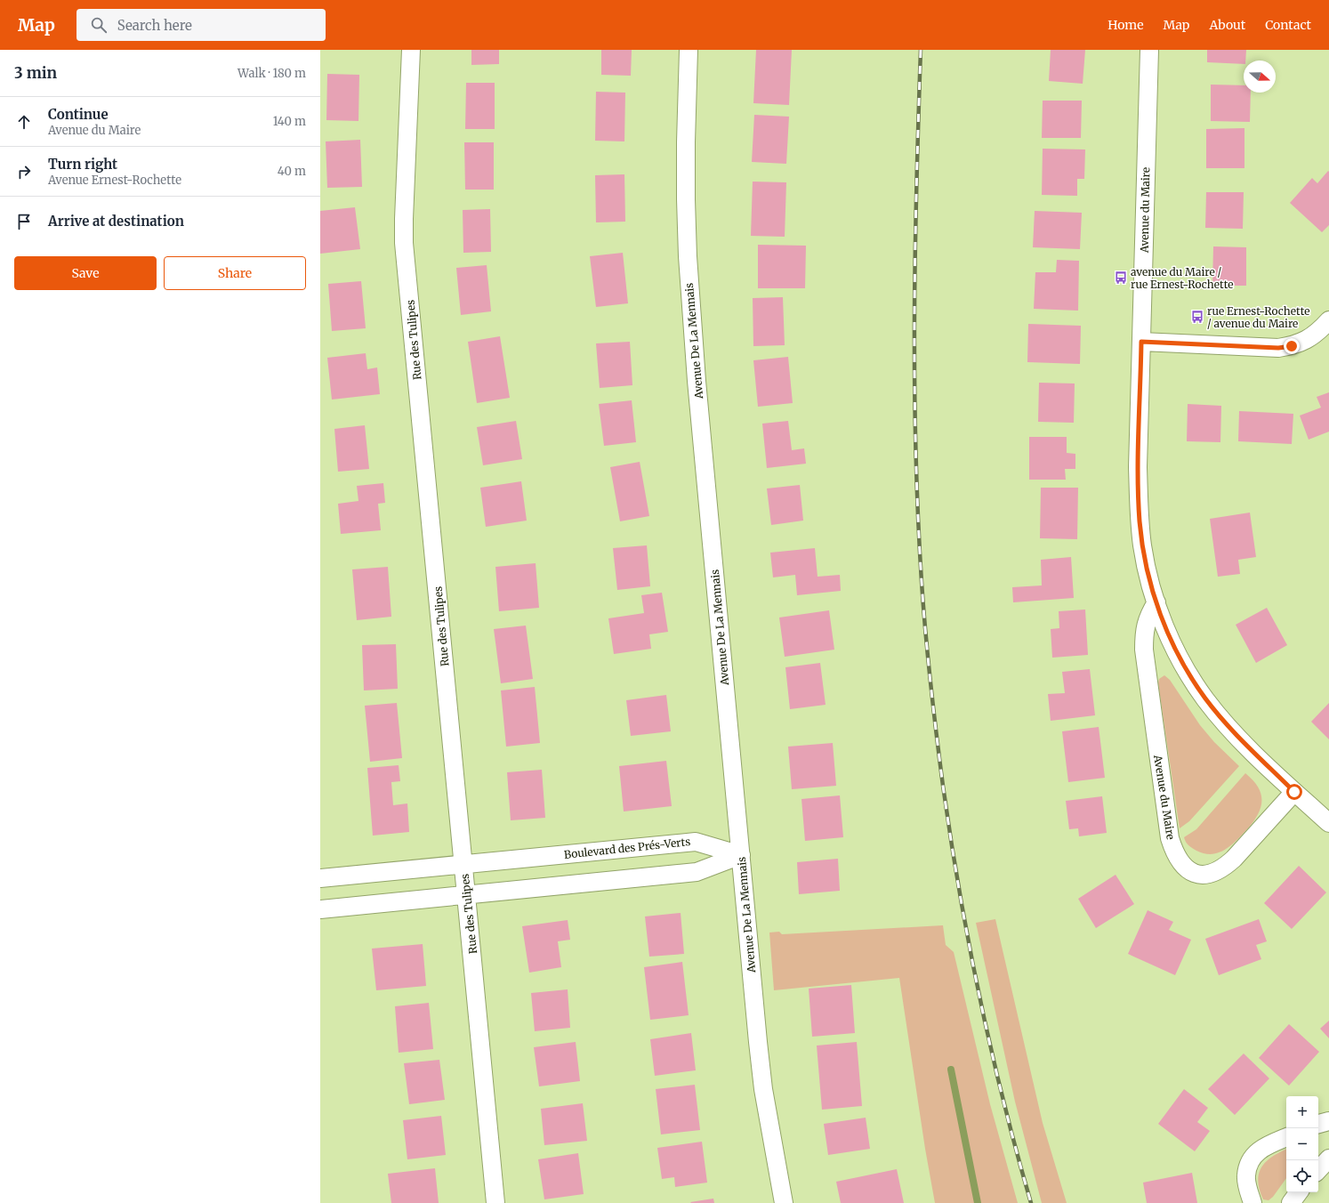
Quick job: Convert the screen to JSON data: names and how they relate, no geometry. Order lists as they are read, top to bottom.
{
  "streets": {
    "street": [
      "Avenue du Maire",
      "Rue des Tulipes",
      "Avenue De La Mennais",
      "Boulevard des Prés-Verts"
    ]
  },
  "crossings": [
    ["Rue des Tulipes", "Boulevard des Prés-Verts"],
    ["Avenue De La Mennais", "Boulevard des Prés-Verts"]
  ],
  "places": {
    "bus stop": ["avenue du Maire / rue Ernest-Rochette", "rue Ernest-Rochette / avenue du Maire"]
  },
  "north": "right",
  "page": {
    "header": "Map",
    "search": "Search here",
    "nav": [
      "Home",
      "Map",
      "About",
      "Contact"
    ],
    "heading": ["3 min", "Walk · 180 m"],
    "list": [
      ["Continue", "Avenue du Maire", "140 m"],
      ["Turn right", "Avenue Ernest-Rochette", "40 m"],
      "Arrive at destination"
    ],
    "buttons": ["Save", "Share"],
    "map_buttons": ["+", "−"]
  }
}
